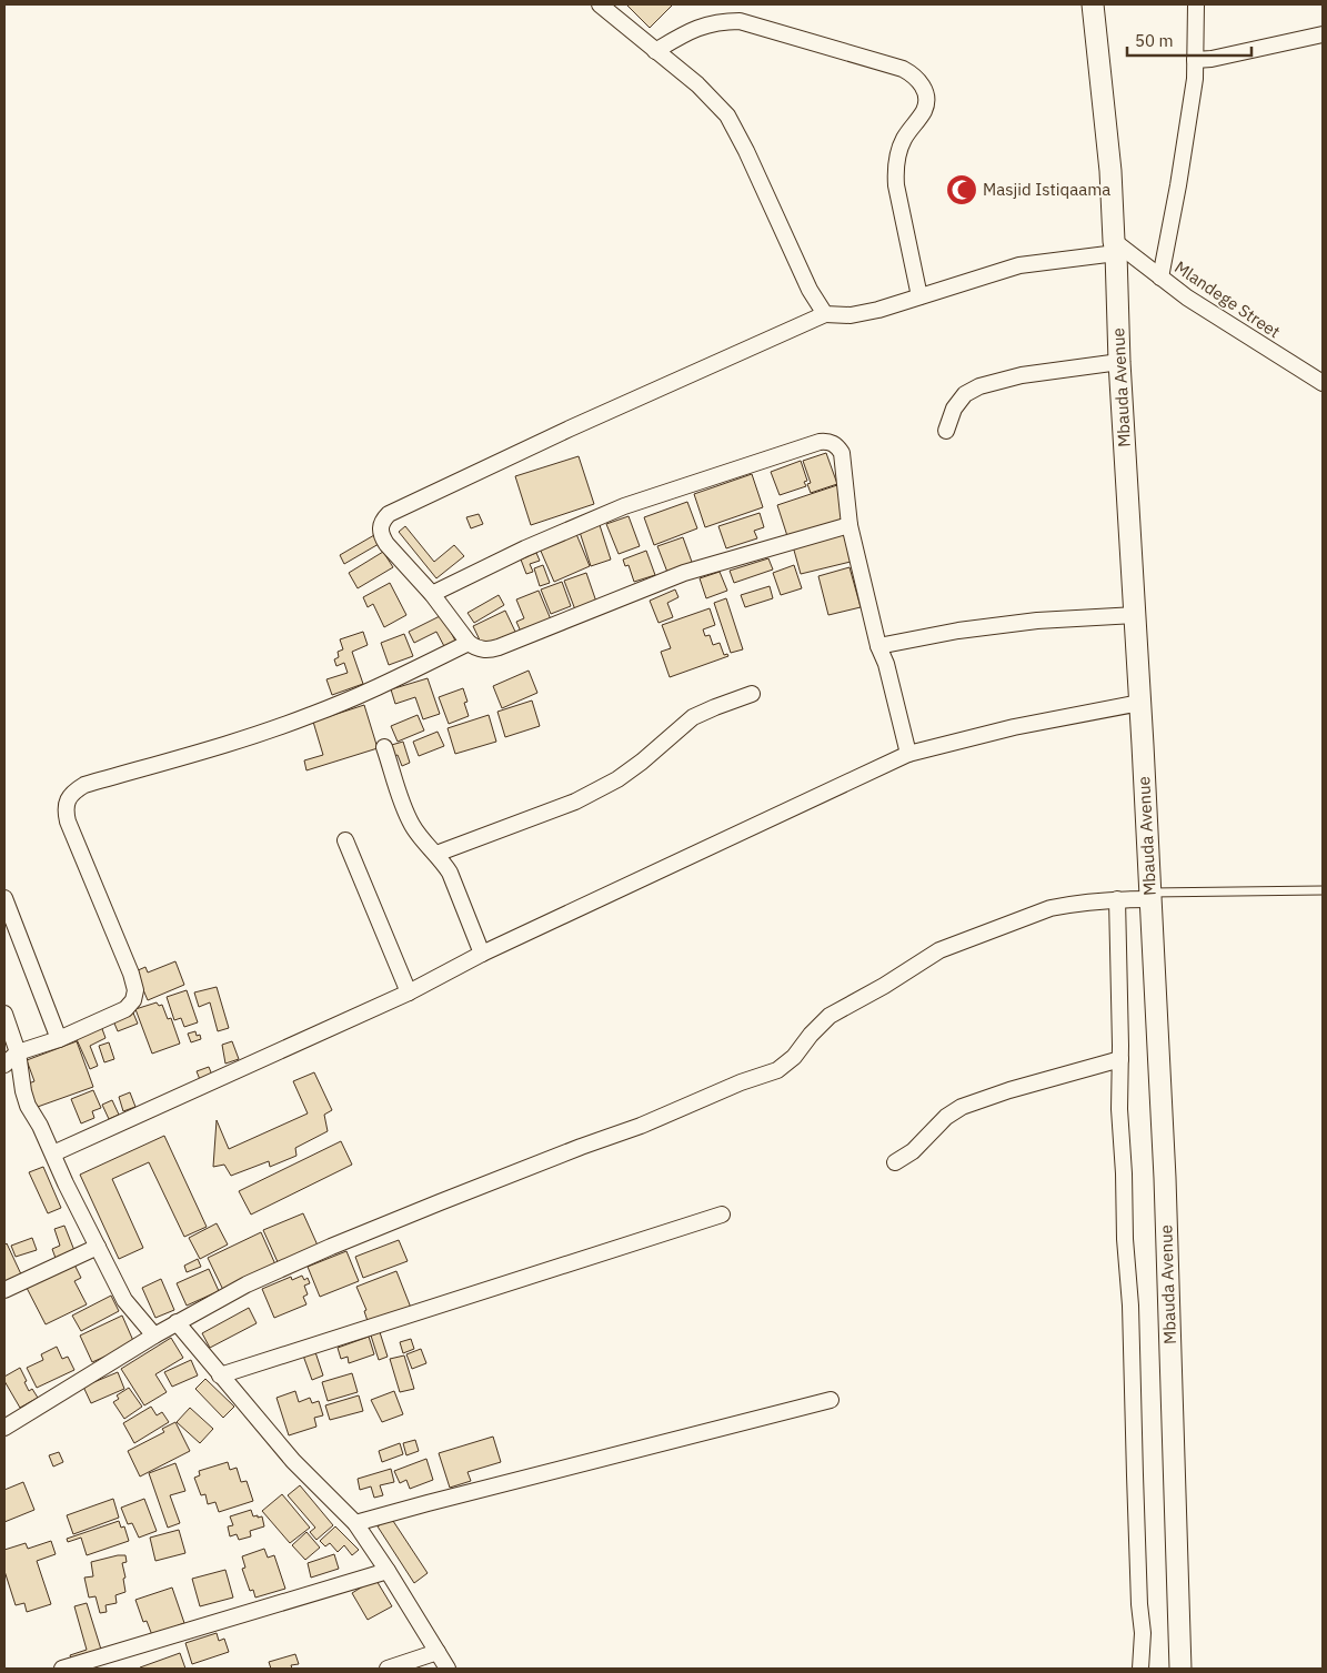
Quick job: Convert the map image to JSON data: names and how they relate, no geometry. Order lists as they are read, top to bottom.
{
  "streets": {
    "street": ["Mlandege Street", "Mbauda Avenue"]
  },
  "crossings": [
    ["Mlandege Street", "Mbauda Avenue"]
  ],
  "places": {
    "mosque": ["Masjid Istiqaama"]
  },
  "scale_bar": "50 m"
}
